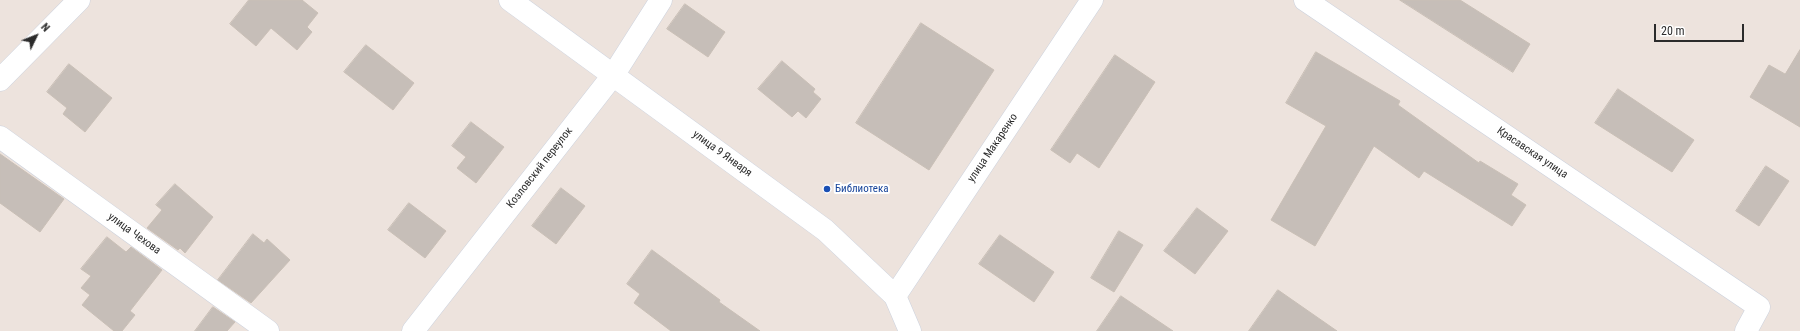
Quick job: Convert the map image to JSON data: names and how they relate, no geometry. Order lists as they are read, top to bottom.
{
  "streets": {
    "street": [
      "улица Макаренко",
      "Красавская улица",
      "улица 9 Января",
      "Козловский переулок",
      "улица Чехова"
    ]
  },
  "crossings": [
    ["улица Макаренко", "улица 9 Января"],
    ["улица 9 Января", "Козловский переулок"]
  ],
  "places": ["Библиотека"],
  "scale_bar": "20 m",
  "north": "top right"
}
